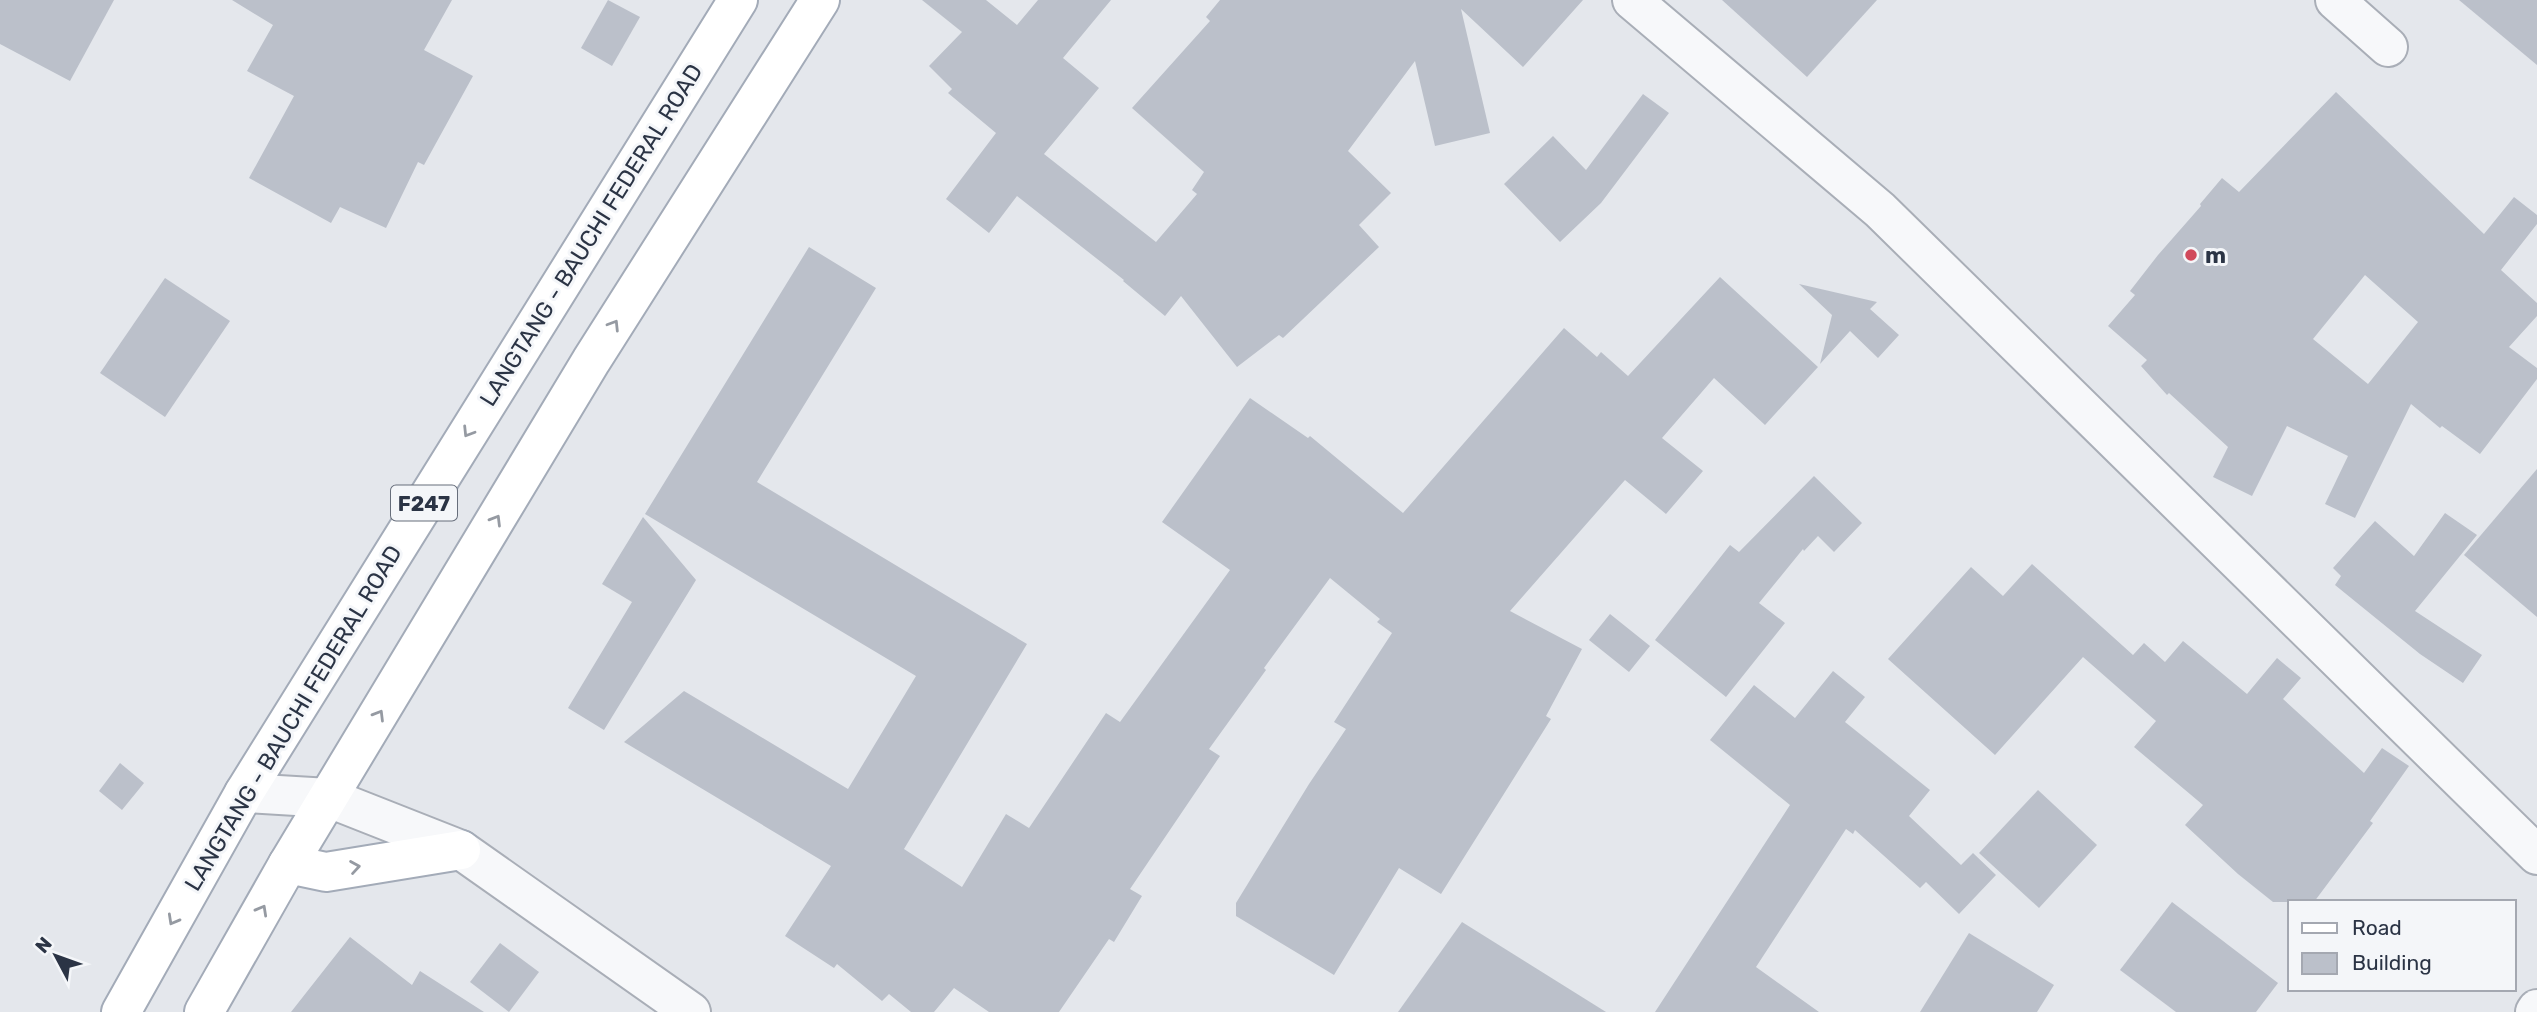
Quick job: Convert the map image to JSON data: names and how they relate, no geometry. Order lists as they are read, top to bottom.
{
  "streets": {
    "main road": ["LANGTANG - BAUCHI FEDERAL ROAD", "F247"]
  },
  "places": ["m"],
  "legend": ["Road", "Building"],
  "north": "top left"
}
